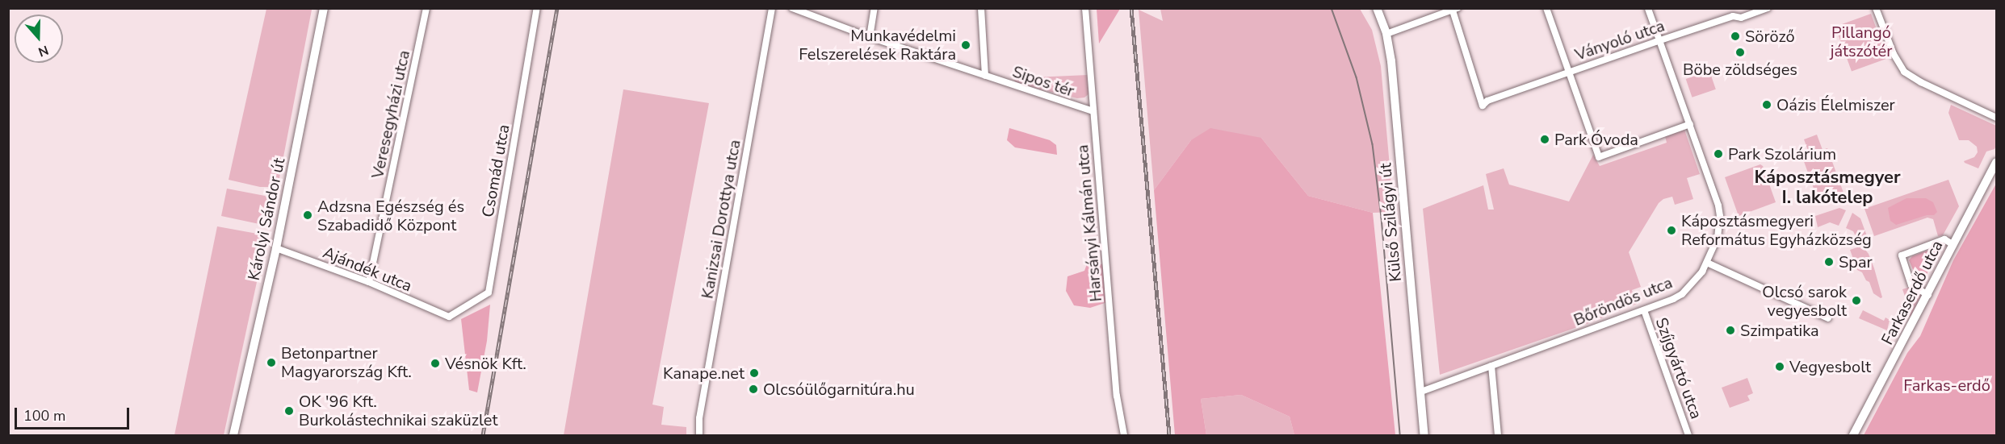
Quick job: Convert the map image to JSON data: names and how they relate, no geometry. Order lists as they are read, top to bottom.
{
  "streets": {
    "street": [
      "Ványoló utca",
      "Sipos tér",
      "Veresegyházi utca",
      "Csomád utca",
      "Károlyi Sándor út",
      "Kanizsai Dorottya utca",
      "Külső Szilágyi út",
      "Harsányi Kálmán utca",
      "Ajándék utca",
      "Farkaserdő utca",
      "Bőröndös utca",
      "Szíjgyártó utca"
    ]
  },
  "crossings": [
    ["Ványoló utca", "Bőröndös utca"],
    ["Sipos tér", "Harsányi Kálmán utca"],
    ["Veresegyházi utca", "Ajándék utca"],
    ["Csomád utca", "Ajándék utca"],
    ["Károlyi Sándor út", "Ajándék utca"],
    ["Külső Szilágyi út", "Bőröndös utca"],
    ["Bőröndös utca", "Szíjgyártó utca"]
  ],
  "districts": ["Káposztásmegyer I. lakótelep"],
  "parks": ["Pillangó játszótér", "Farkas-erdő"],
  "places": [
    "Söröző",
    "Munkavédelmi Felszerelések Raktára",
    "Böbe zöldséges",
    "Oázis Élelmiszer",
    "Park Óvoda",
    "Park Szolárium",
    "Adzsna Egészség és Szabadidő Központ",
    "Káposztásmegyeri Református Egyházközség",
    "Spar",
    "Olcsó sarok vegyesbolt",
    "Szimpatika",
    "Betonpartner Magyarország Kft.",
    "Vésnök Kft.",
    "Vegyesbolt",
    "Kanape.net",
    "Olcsóülőgarnitúra.hu",
    "OK '96 Kft. Burkolástechnikai szaküzlet"
  ],
  "scale_bar": "100 m",
  "north": "bottom"
}
